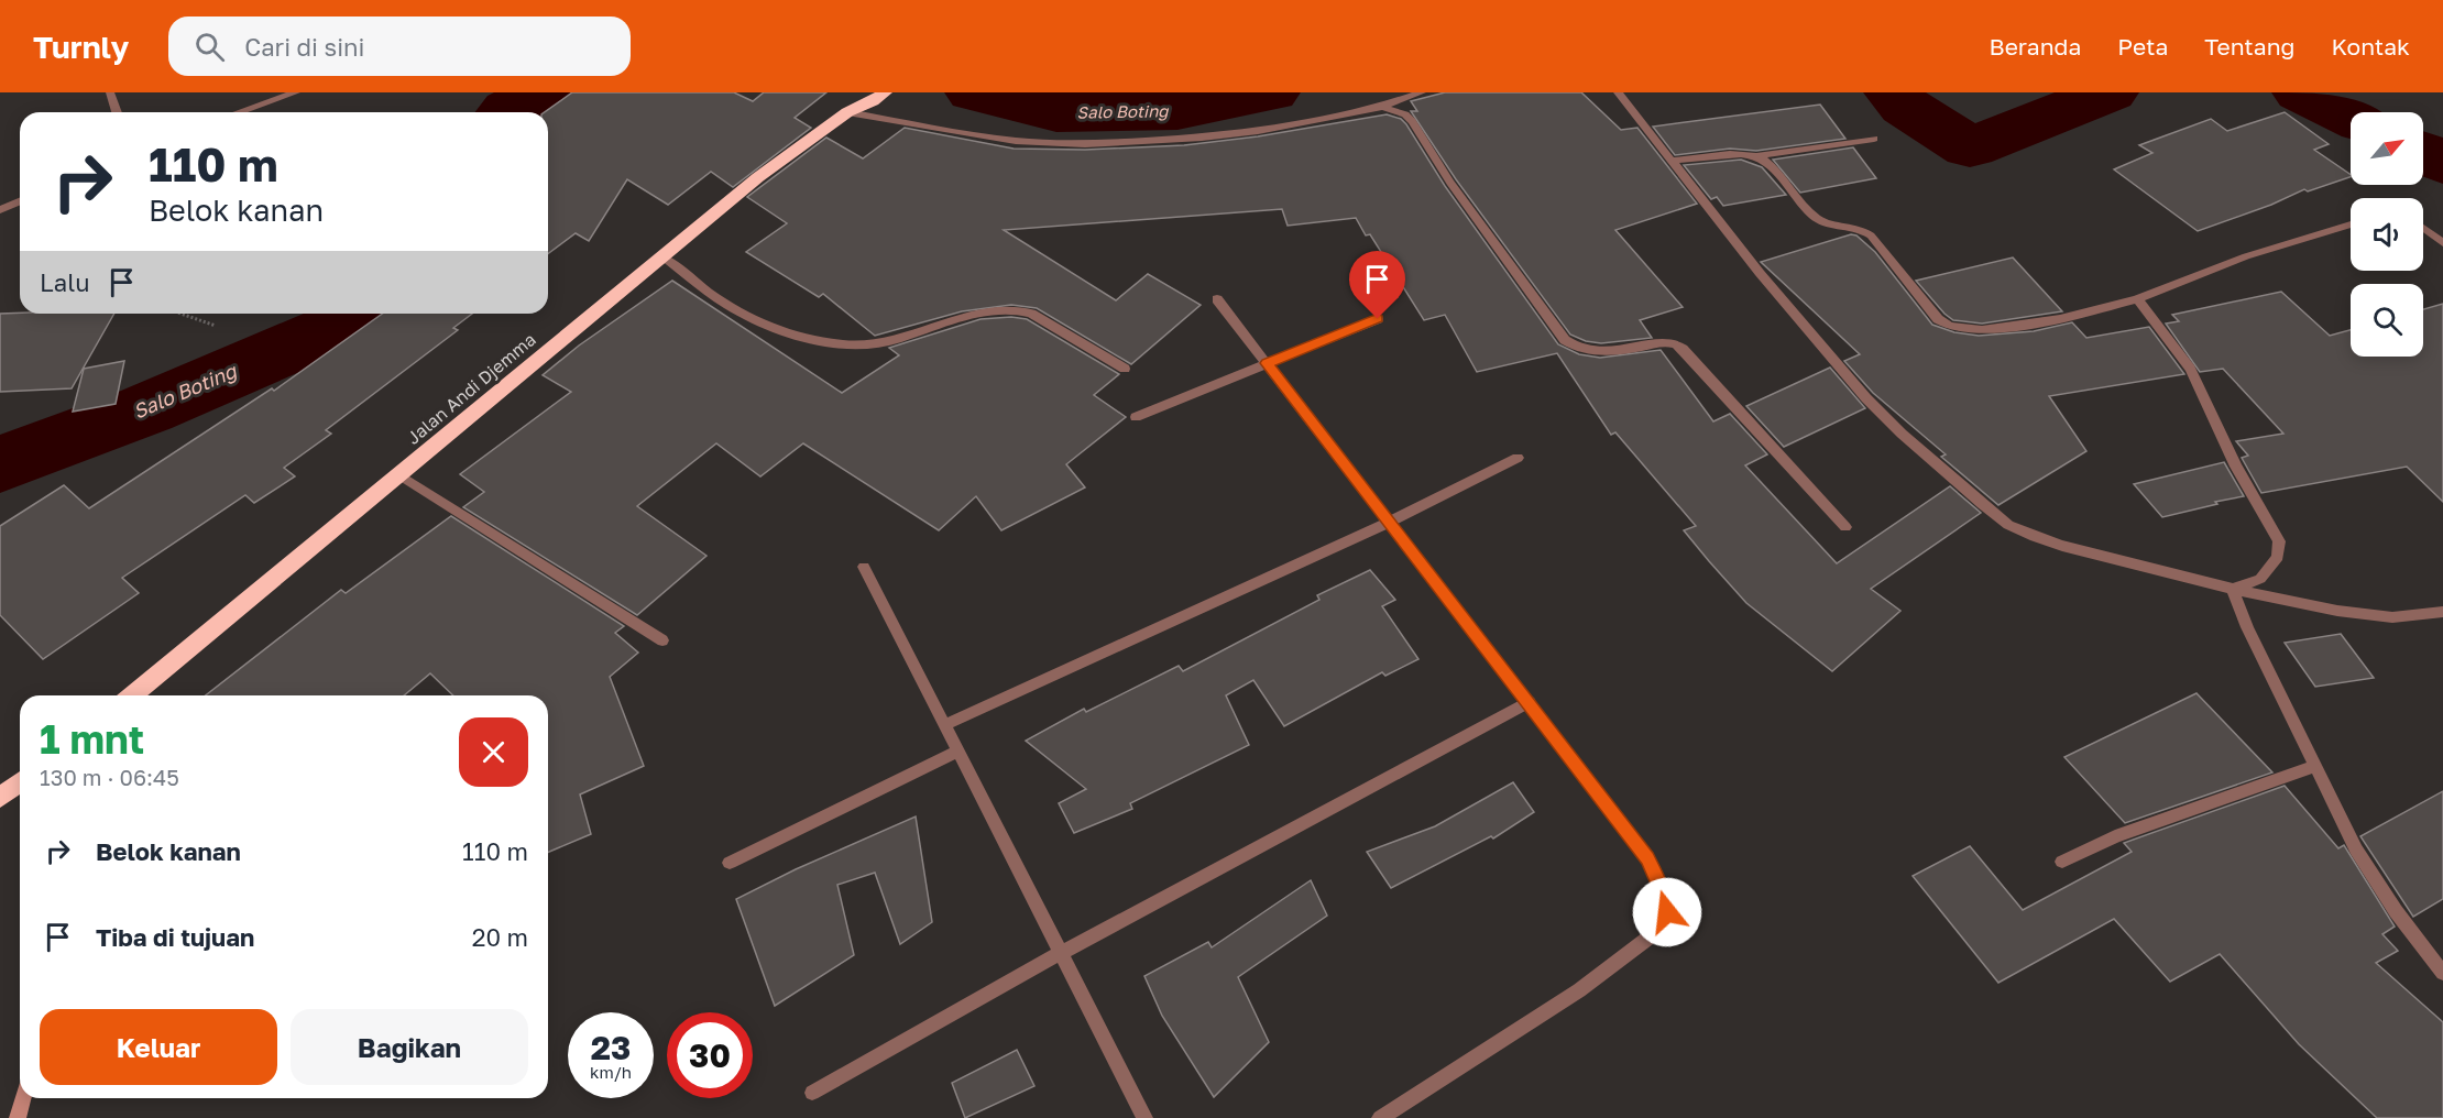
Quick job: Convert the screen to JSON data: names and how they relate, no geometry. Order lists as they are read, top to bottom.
{
  "streets": {
    "highway": ["Jalan Andi Djemma"]
  },
  "water": ["Salo Boting"],
  "north": "top right",
  "page": {
    "header": "Turnly",
    "search": "Cari di sini",
    "nav": [
      "Beranda",
      "Peta",
      "Tentang",
      "Kontak"
    ],
    "turn": ["110 m", "Belok kanan"],
    "then": "Lalu",
    "heading": ["1 mnt", "130 m · 06:45"],
    "list": [
      {
        "name": "Belok kanan",
        "value": "110 m"
      },
      {
        "name": "Tiba di tujuan",
        "value": "20 m"
      }
    ],
    "buttons": ["Keluar", "Bagikan"],
    "speed": "23 km/h",
    "limit": "30"
  }
}
